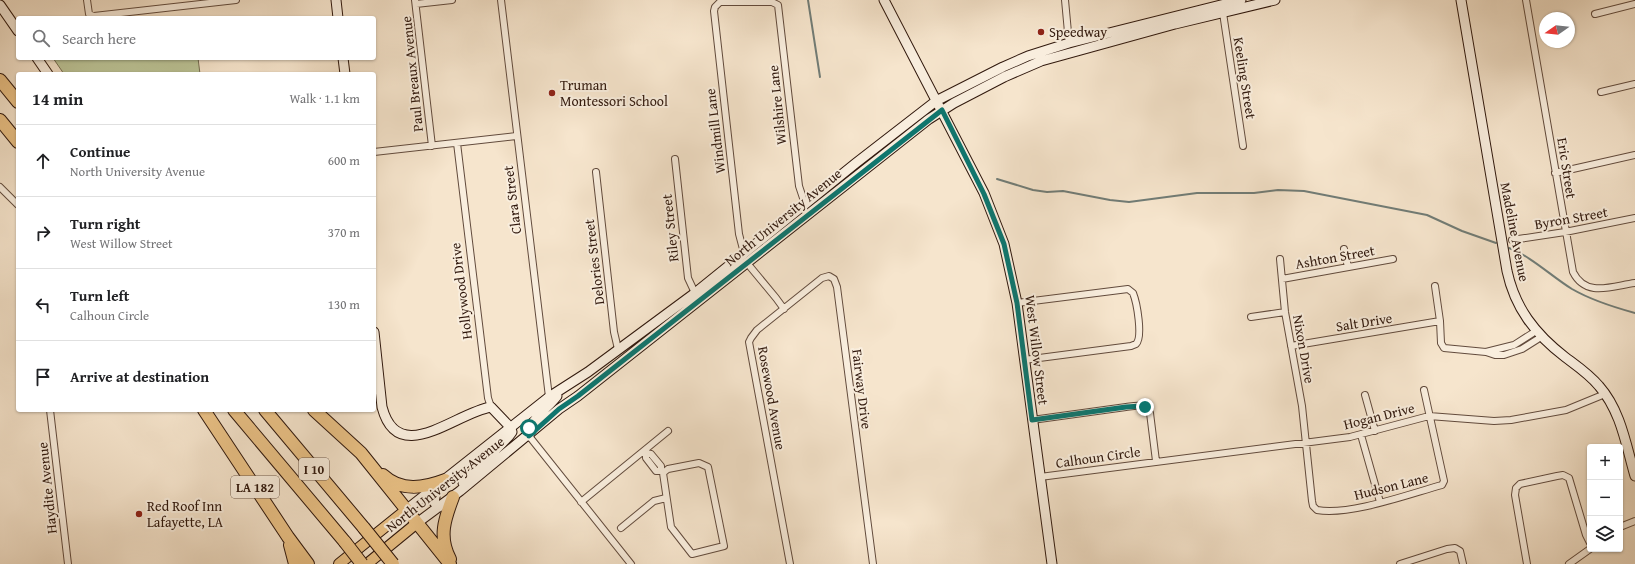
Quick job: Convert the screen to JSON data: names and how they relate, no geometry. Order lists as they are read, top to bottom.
{
  "streets": {
    "highway": ["I 10", "LA 182"],
    "main road": ["North University Avenue", "Madeline Avenue", "West Willow Street"],
    "street": [
      "Paul Breaux Avenue",
      "Keeling Street",
      "Wilshire Lane",
      "Windmill Lane",
      "Eric Street",
      "Clara Street",
      "Byron Street",
      "Riley Street",
      "Ashton Street",
      "Delories Street",
      "Hollywood Drive",
      "Salt Drive",
      "Nixon Drive",
      "Fairway Drive",
      "Rosewood Avenue",
      "Hogan Drive",
      "Calhoun Circle",
      "Hudson Lane",
      "Haydite Avenue"
    ]
  },
  "crossings": [
    ["Keeling Street", "North University Avenue"],
    ["Wilshire Lane", "Windmill Lane"],
    ["Wilshire Lane", "North University Avenue"],
    ["Windmill Lane", "North University Avenue"],
    ["Eric Street", "Byron Street"],
    ["Clara Street", "North University Avenue"],
    ["North University Avenue", "Riley Street"],
    ["North University Avenue", "Delories Street"],
    ["North University Avenue", "West Willow Street"],
    ["Madeline Avenue", "Hogan Drive"],
    ["Ashton Street", "Nixon Drive"],
    ["Salt Drive", "Nixon Drive"],
    ["Nixon Drive", "Hogan Drive"],
    ["Nixon Drive", "Hudson Lane"],
    ["West Willow Street", "Calhoun Circle"],
    ["Fairway Drive", "Rosewood Avenue"],
    ["Hogan Drive", "Calhoun Circle"],
    ["Hogan Drive", "Hudson Lane"]
  ],
  "places": ["Speedway", "Truman Montessori School", "Red Roof Inn Lafayette, LA"],
  "north": "left",
  "page": {
    "search": "Search here",
    "heading": ["14 min", "Walk · 1.1 km"],
    "list": [
      ["Continue", "North University Avenue", "600 m"],
      ["Turn right", "West Willow Street", "370 m"],
      ["Turn left", "Calhoun Circle", "130 m"],
      "Arrive at destination"
    ],
    "map_buttons": ["+", "−"]
  }
}
